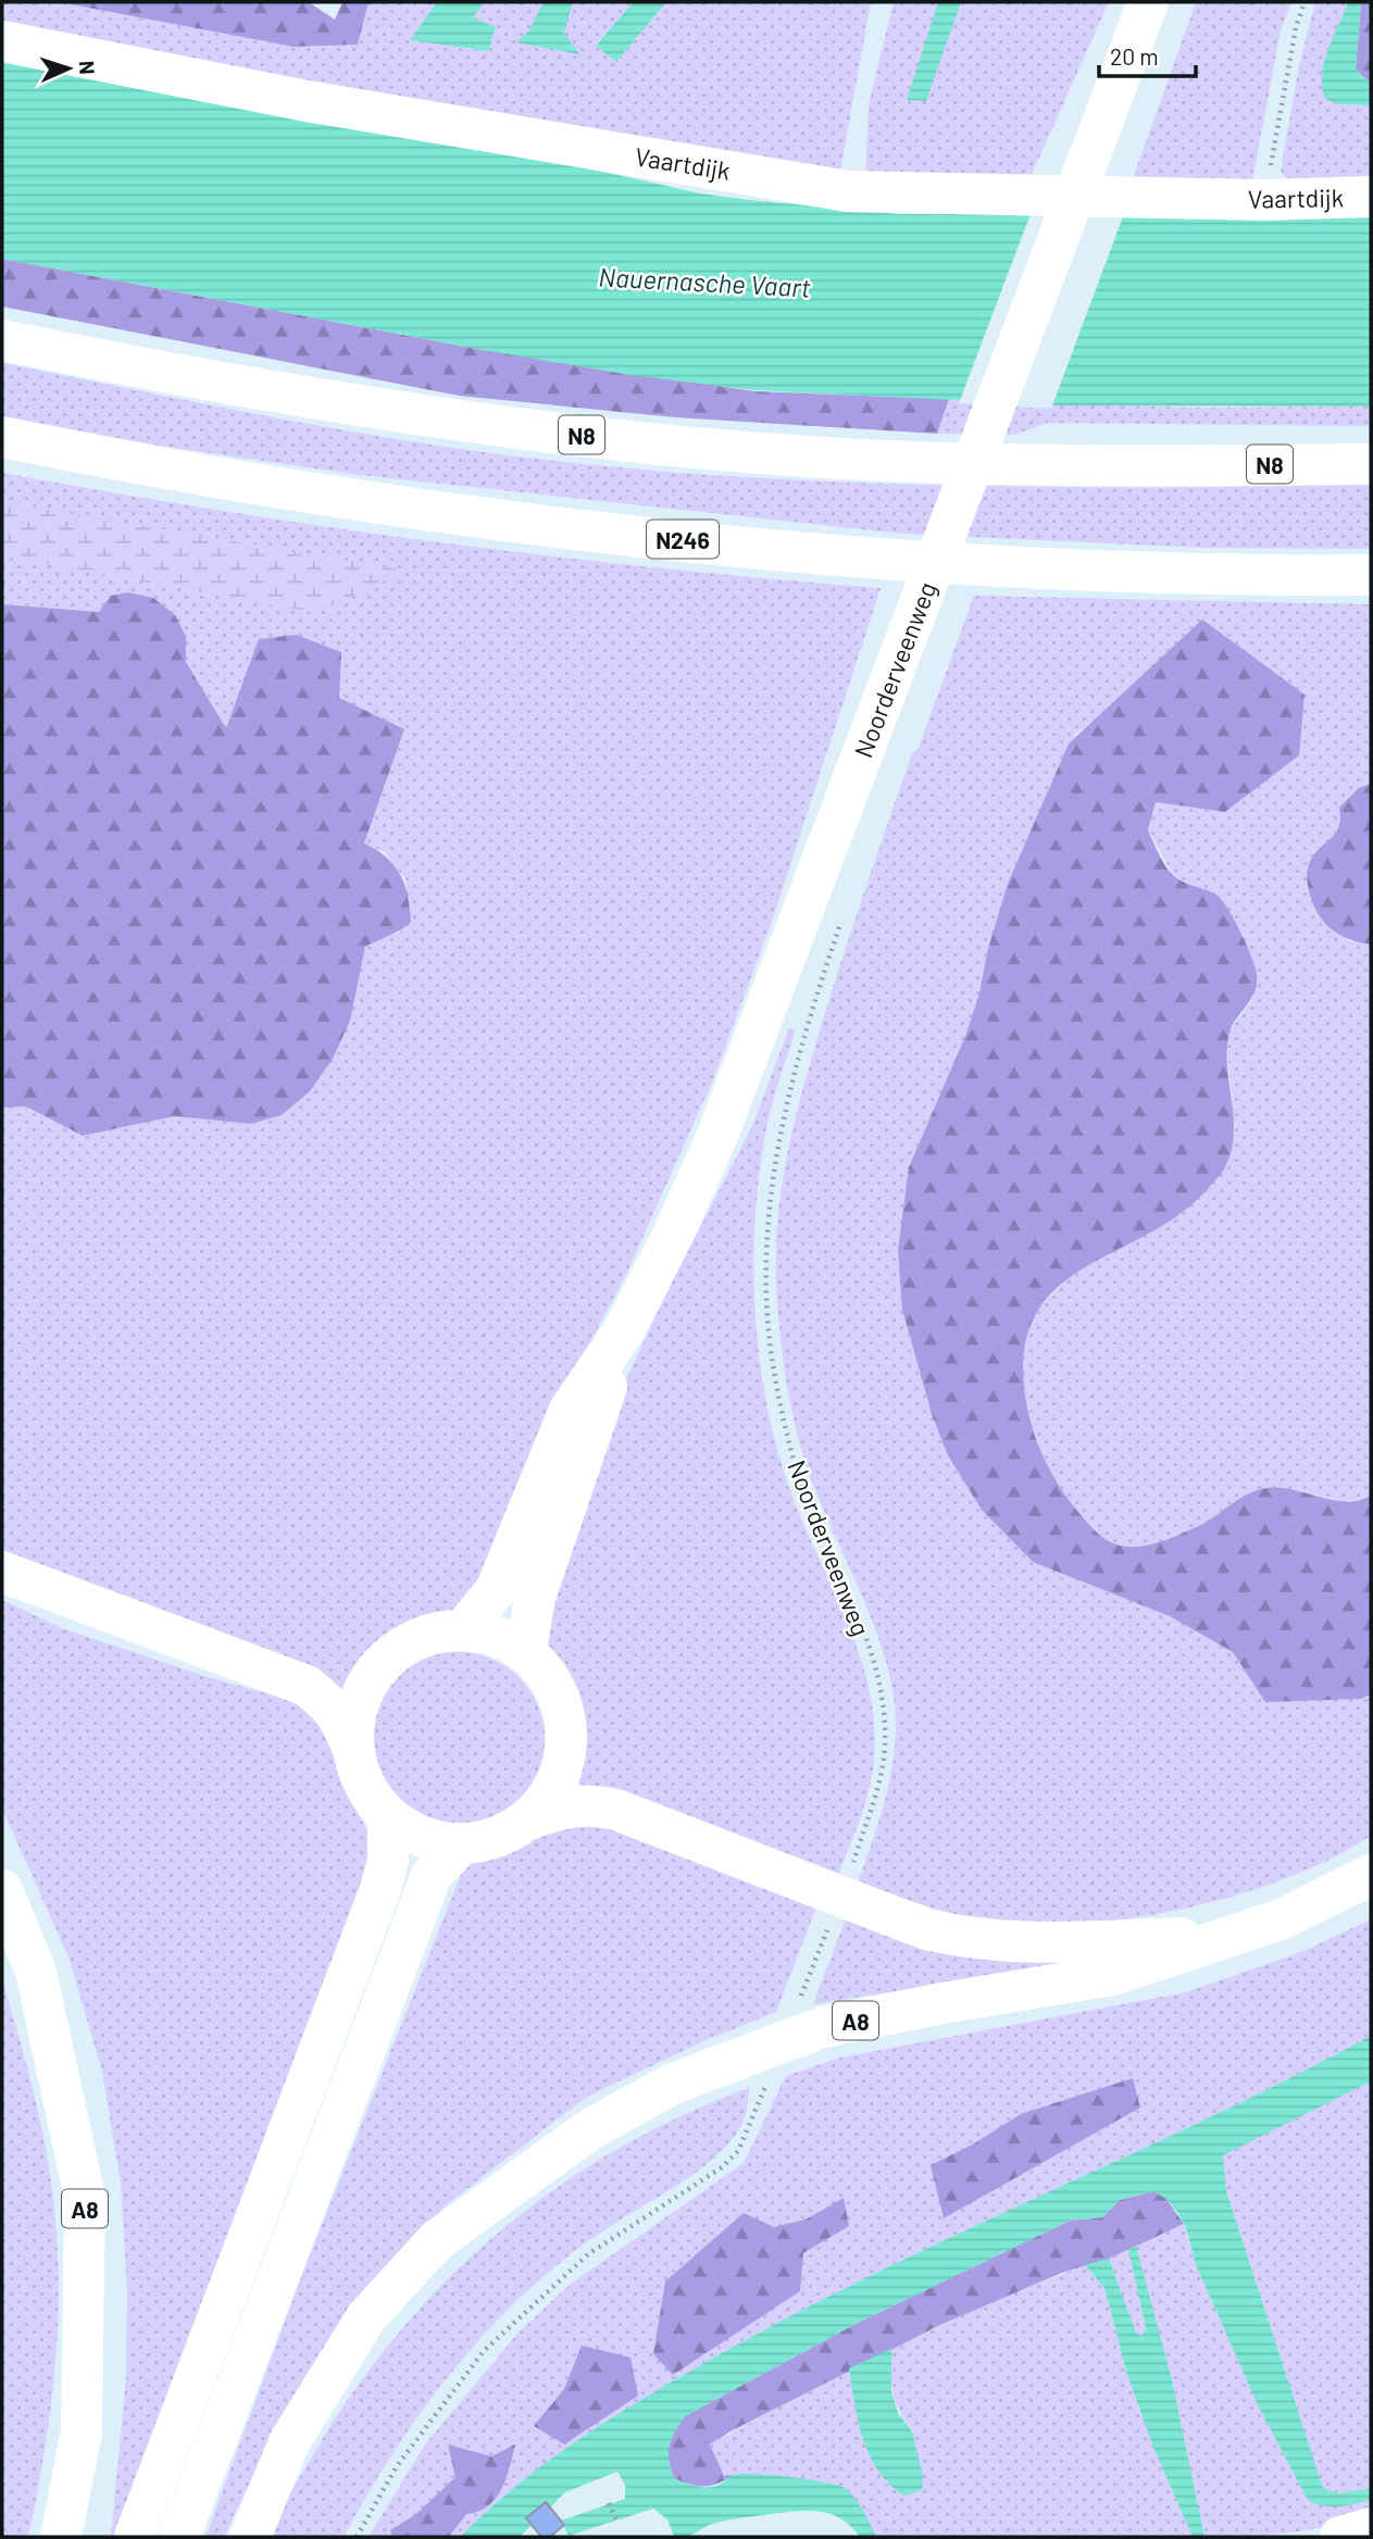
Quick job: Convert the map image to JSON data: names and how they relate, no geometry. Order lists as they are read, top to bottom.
{
  "streets": {
    "main road": [
      "Vaartdijk",
      "N8",
      "N246",
      "Noorderveenweg",
      "A8"
    ]
  },
  "crossings": [
    ["Noorderveenweg", "A8"]
  ],
  "water": ["Nauernasche Vaart"],
  "scale_bar": "20 m",
  "north": "right"
}
